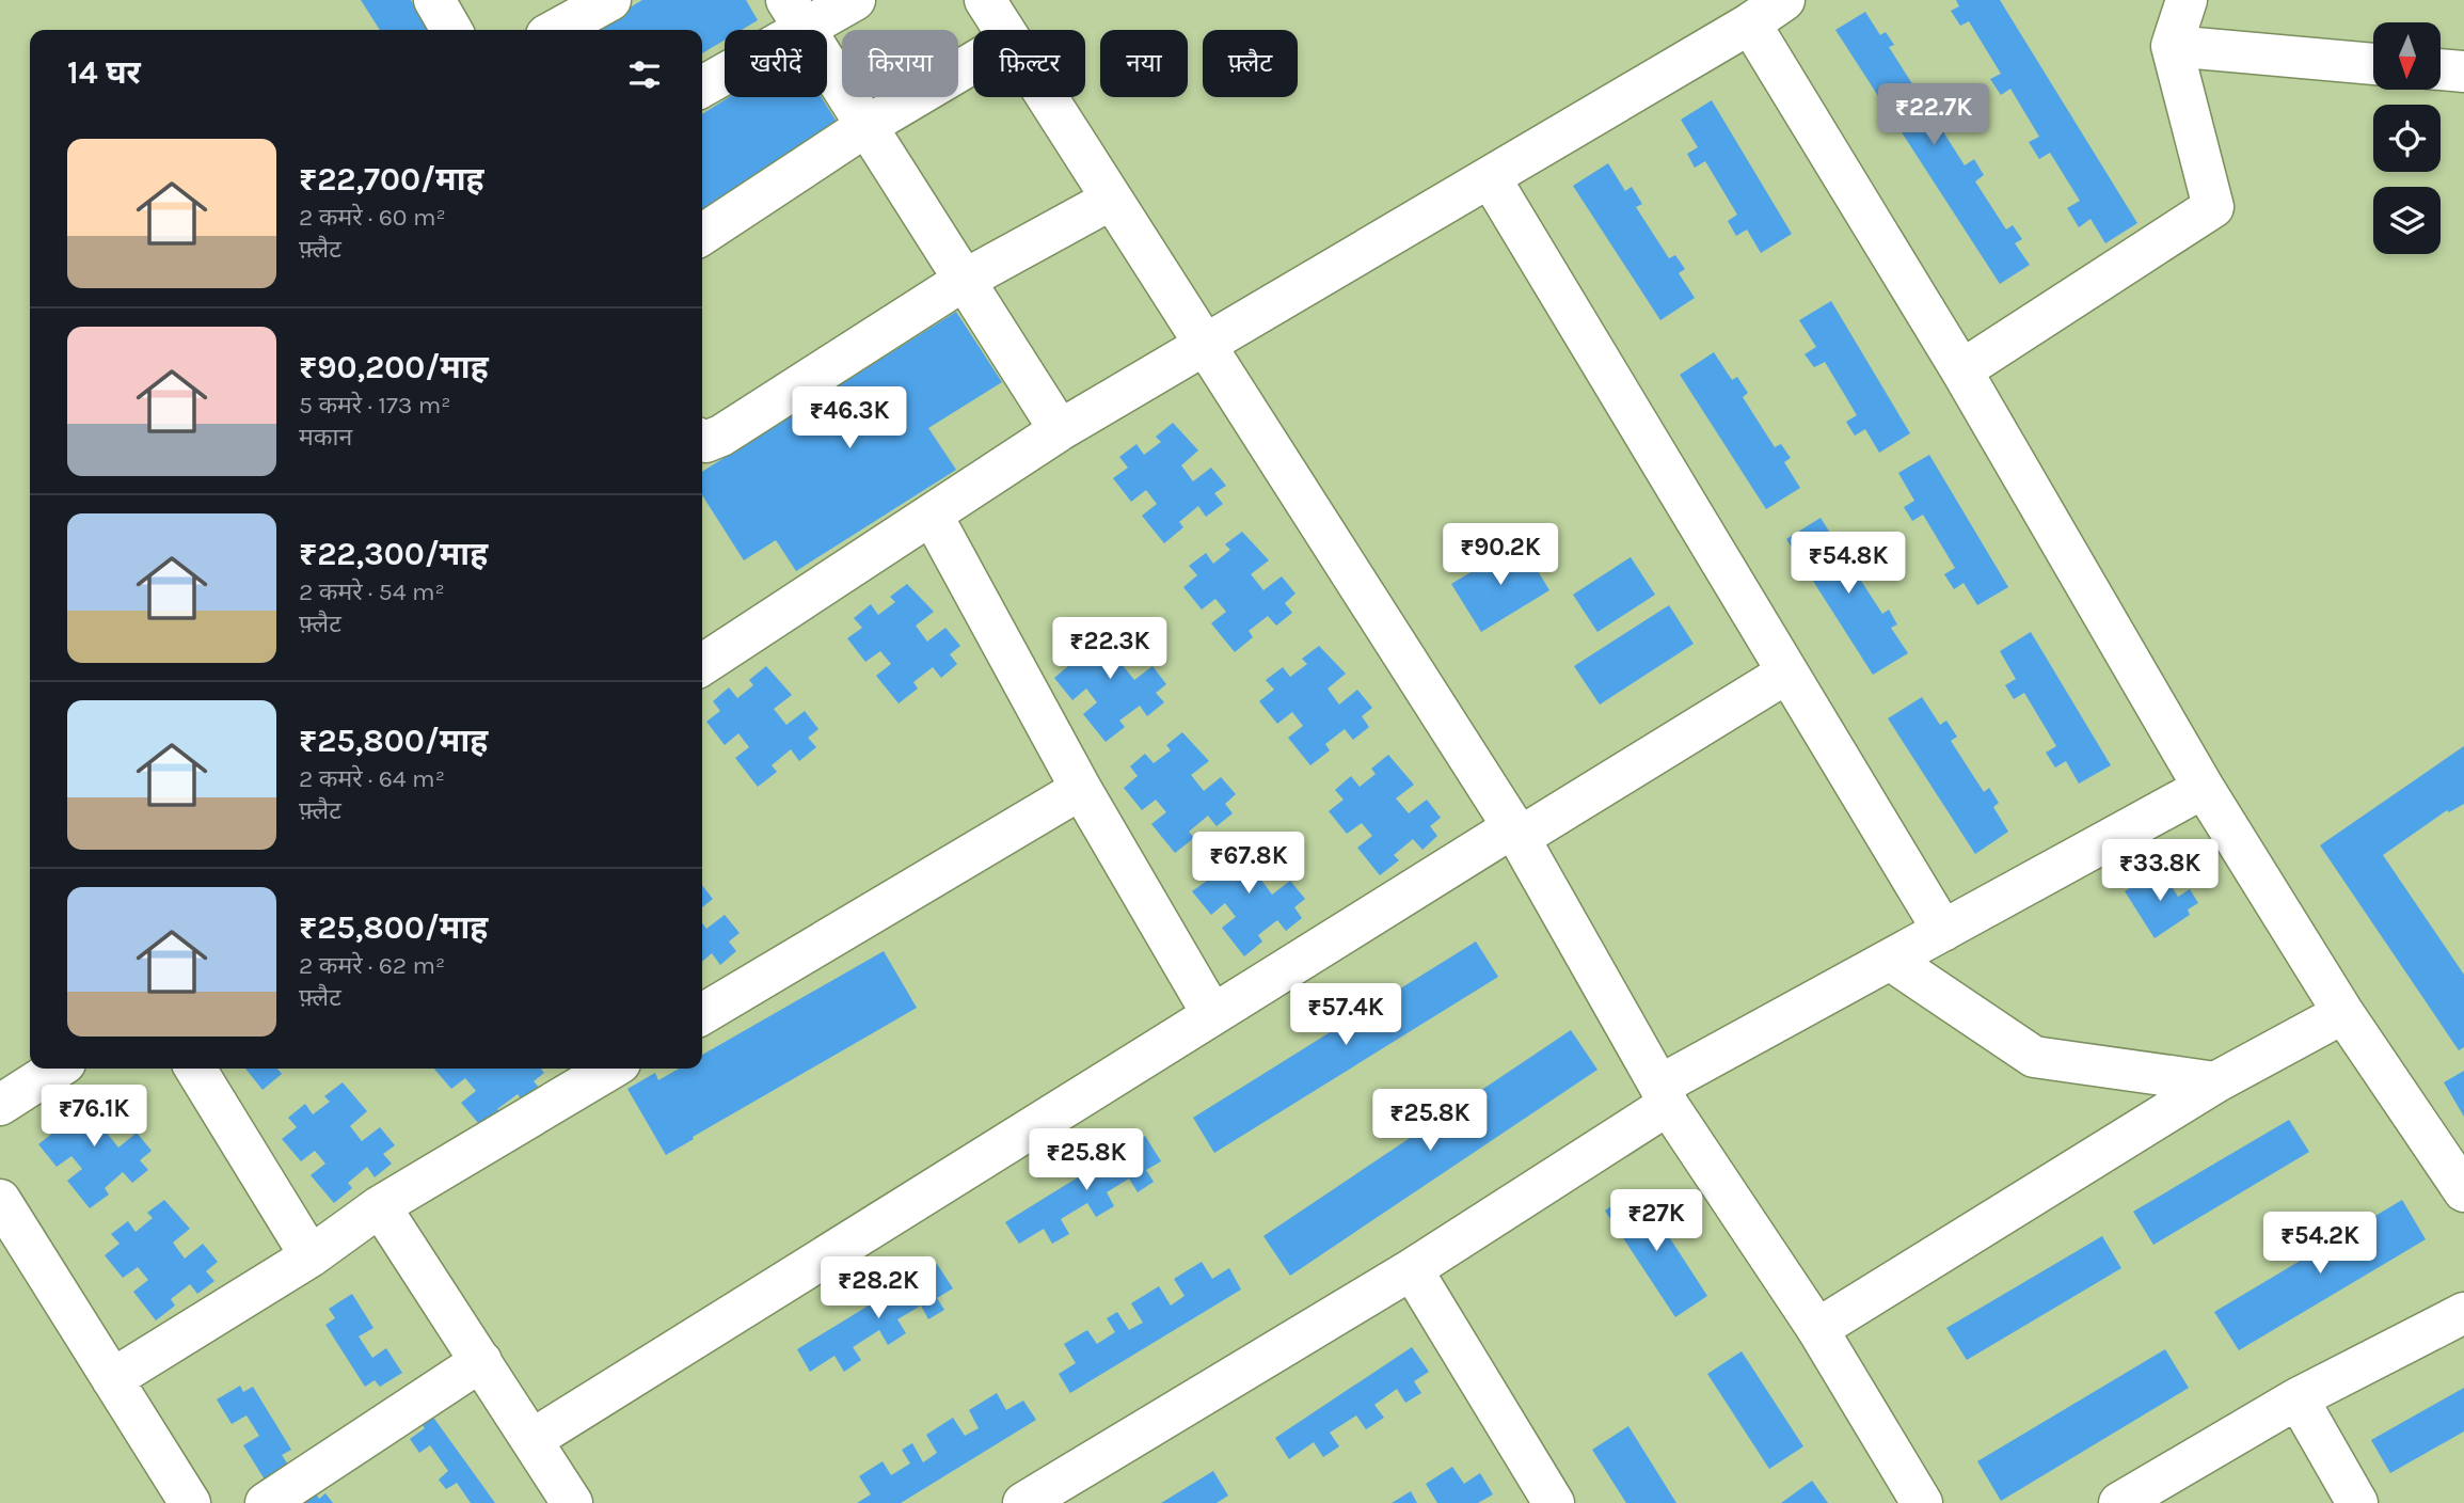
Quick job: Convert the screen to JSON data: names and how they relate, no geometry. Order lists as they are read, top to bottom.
{
  "north": "bottom",
  "page": {
    "chip": [
      "खरीदें",
      "किराया",
      "फ़िल्टर",
      "नया",
      "फ़्लैट"
    ],
    "heading": "14 घर",
    "price": [
      "₹22.7K",
      "₹46.3K",
      "₹90.2K",
      "₹54.8K",
      "₹22.3K",
      "₹67.8K",
      "₹33.8K",
      "₹57.4K",
      "₹76.1K",
      "₹25.8K",
      "₹25.8K",
      "₹27K",
      "₹54.2K",
      "₹28.2K"
    ],
    "list": [
      {
        "name": "₹22,700/माह",
        "note": "2 कमरे · 60 m² · फ़्लैट"
      },
      {
        "name": "₹90,200/माह",
        "note": "5 कमरे · 173 m² · मकान"
      },
      {
        "name": "₹22,300/माह",
        "note": "2 कमरे · 54 m² · फ़्लैट"
      },
      {
        "name": "₹25,800/माह",
        "note": "2 कमरे · 64 m² · फ़्लैट"
      },
      {
        "name": "₹25,800/माह",
        "note": "2 कमरे · 62 m² · फ़्लैट"
      }
    ]
  }
}
